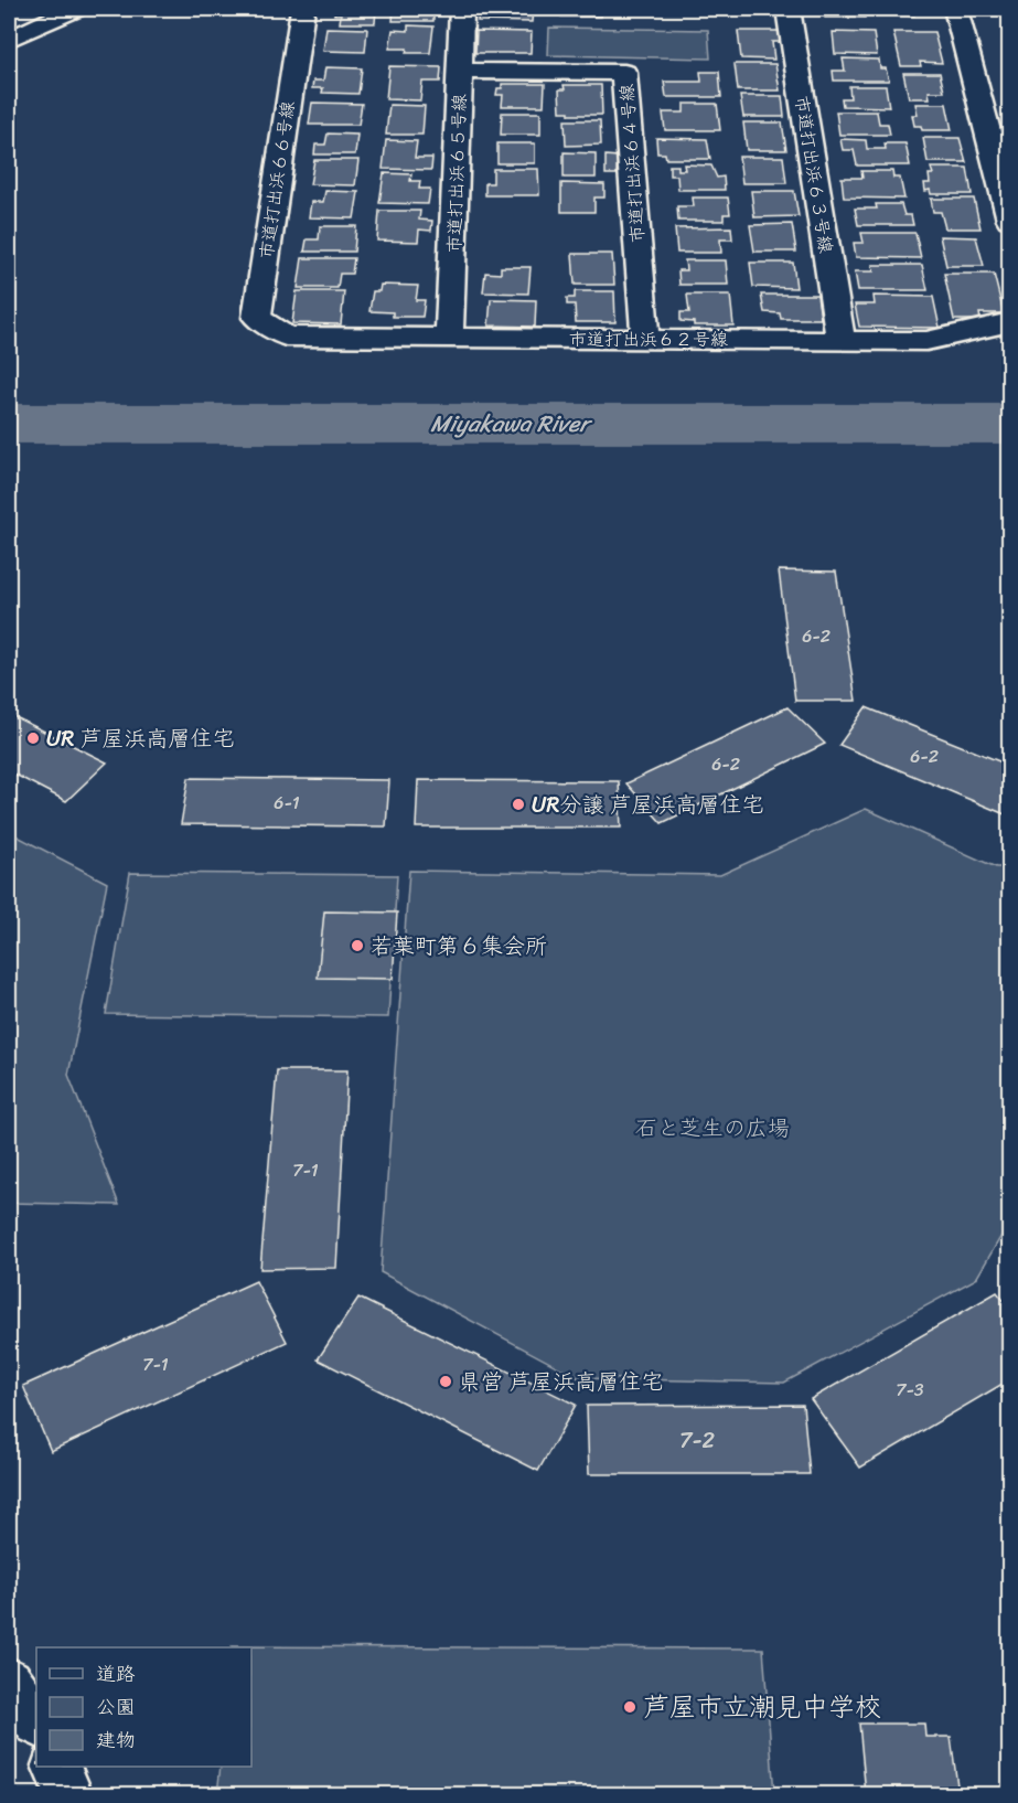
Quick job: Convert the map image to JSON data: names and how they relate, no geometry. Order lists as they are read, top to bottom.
{
  "streets": {
    "street": [
      "市道打出浜６４号線",
      "市道打出浜６５号線",
      "市道打出浜６３号線",
      "市道打出浜６６号線",
      "市道打出浜６２号線"
    ]
  },
  "crossings": [
    ["市道打出浜６４号線", "市道打出浜６５号線"],
    ["市道打出浜６４号線", "市道打出浜６２号線"],
    ["市道打出浜６５号線", "市道打出浜６２号線"],
    ["市道打出浜６３号線", "市道打出浜６２号線"],
    ["市道打出浜６６号線", "市道打出浜６２号線"]
  ],
  "water": ["Miyakawa River"],
  "parks": ["石と芝生の広場"],
  "places": [
    "UR 芦屋浜高層住宅",
    "UR分譲 芦屋浜高層住宅",
    "若葉町第６集会所",
    "県営 芦屋浜高層住宅",
    "芦屋市立潮見中学校"
  ],
  "house_numbers": [
    "6-2",
    "6-2",
    "6-2",
    "6-1",
    "7-1",
    "7-1",
    "7-3",
    "7-2"
  ],
  "legend": ["道路", "公園", "建物"]
}
